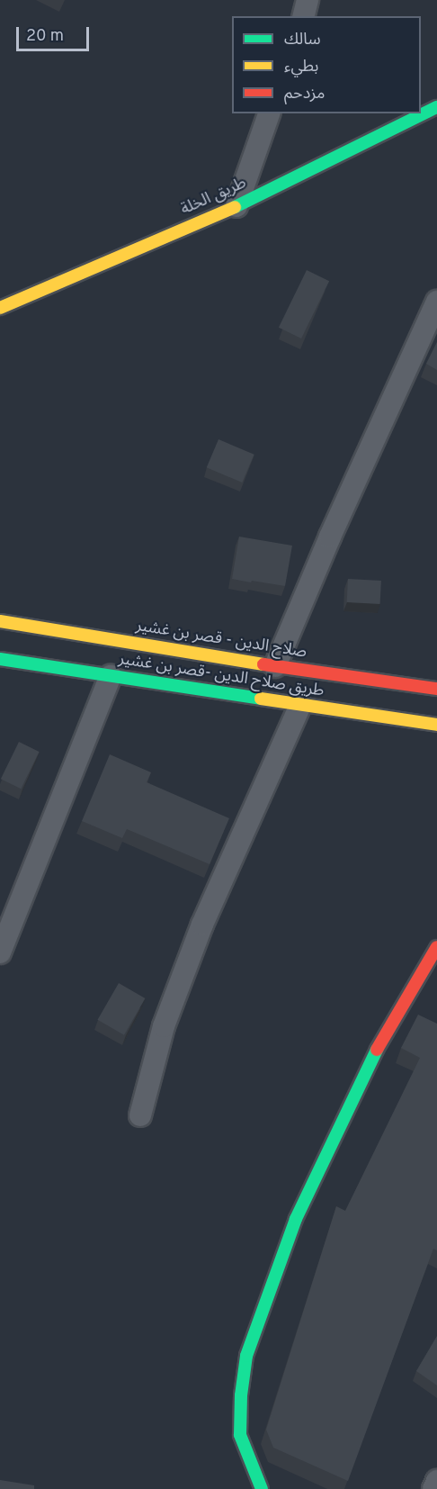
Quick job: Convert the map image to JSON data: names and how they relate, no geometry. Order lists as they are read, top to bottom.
{
  "streets": {
    "main road": ["طريق الخلة", "صلاح الدين - قصر بن غشير", "طريق صلاح الدين -قصر بن غشير"]
  },
  "legend": ["سالك", "بطيء", "مزدحم"],
  "scale_bar": "20 m"
}
